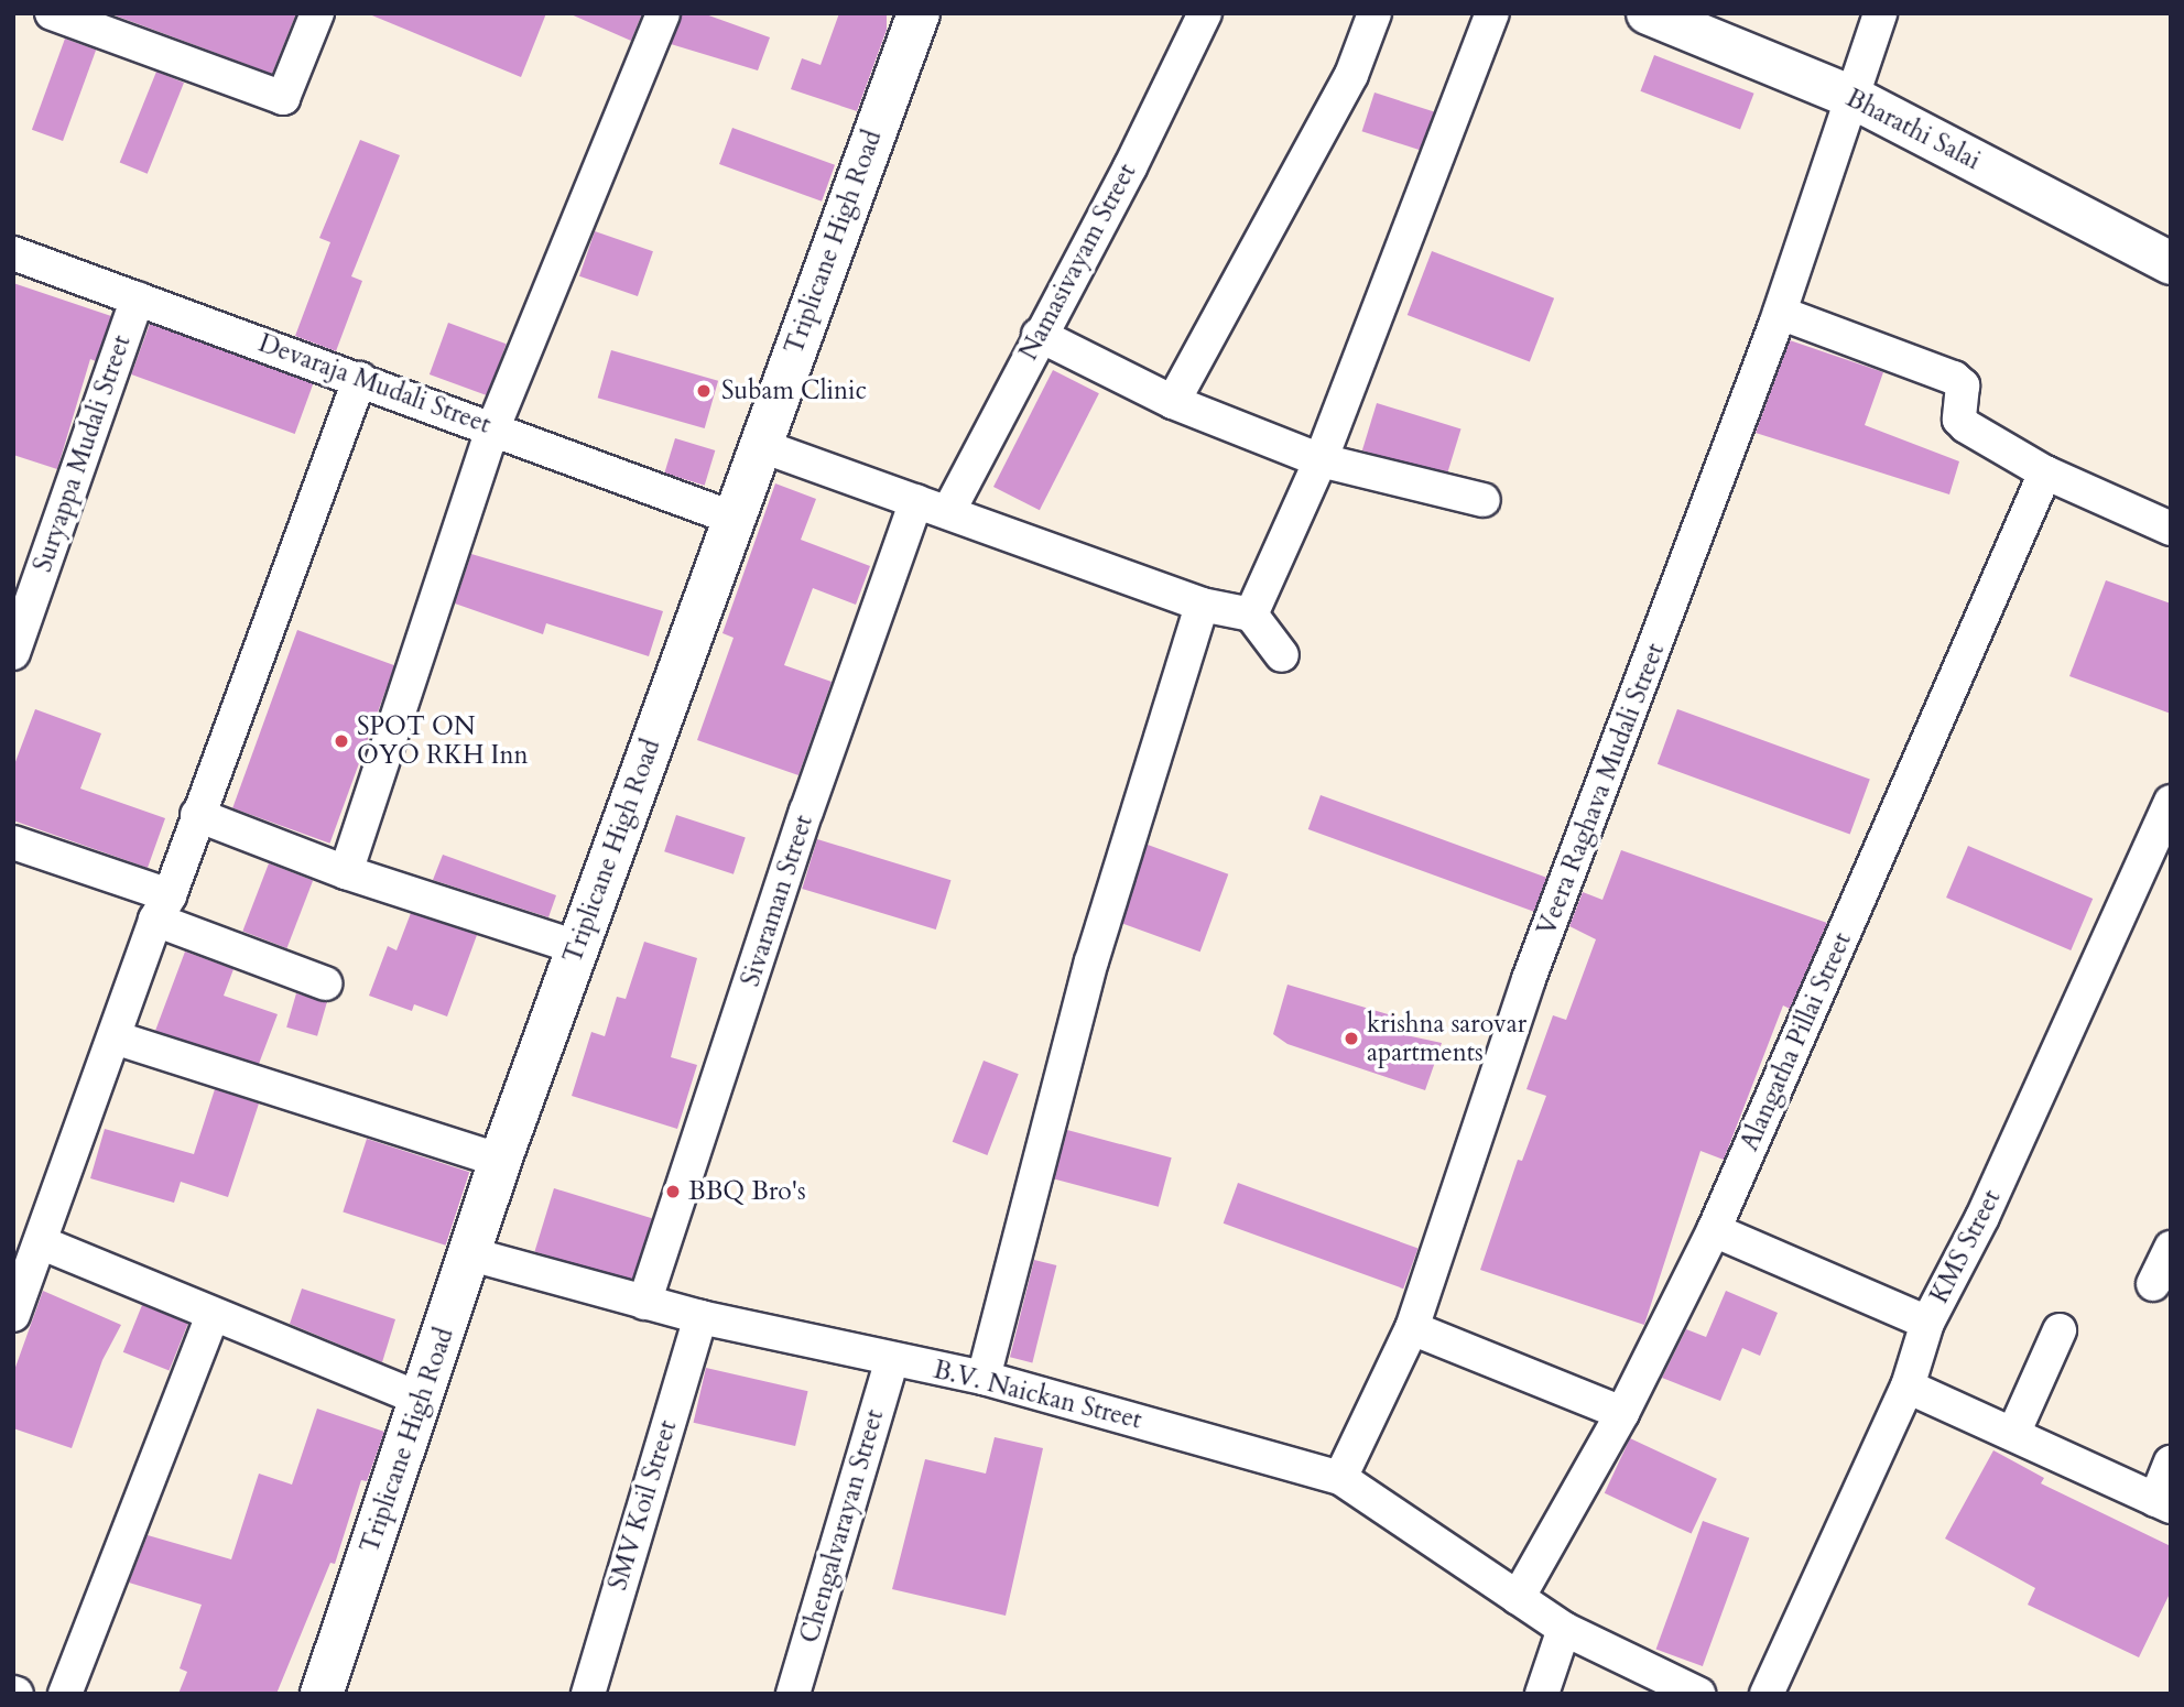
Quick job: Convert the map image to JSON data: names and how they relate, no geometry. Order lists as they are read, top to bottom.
{
  "streets": {
    "main road": ["Bharathi Salai", "Triplicane High Road"],
    "street": [
      "Namasivayam Street",
      "Devaraja Mudali Street",
      "Suryappa Mudali Street",
      "Veera Raghava Mudali Street",
      "Sivaraman Street",
      "Alangatha Pillai Street",
      "KMS Street",
      "B.V. Naickan Street",
      "SMV Koil Street",
      "Chengalvarayan Street"
    ]
  },
  "crossings": [
    ["Bharathi Salai", "Veera Raghava Mudali Street"],
    ["Triplicane High Road", "Devaraja Mudali Street"],
    ["Triplicane High Road", "B.V. Naickan Street"],
    ["Devaraja Mudali Street", "Suryappa Mudali Street"],
    ["Veera Raghava Mudali Street", "B.V. Naickan Street"],
    ["Sivaraman Street", "B.V. Naickan Street"],
    ["Alangatha Pillai Street", "B.V. Naickan Street"],
    ["B.V. Naickan Street", "SMV Koil Street"],
    ["B.V. Naickan Street", "Chengalvarayan Street"]
  ],
  "places": [
    "Subam Clinic",
    "SPOT ON OYO RKH Inn",
    "krishna sarovar apartments",
    "BBQ Bro's"
  ]
}
